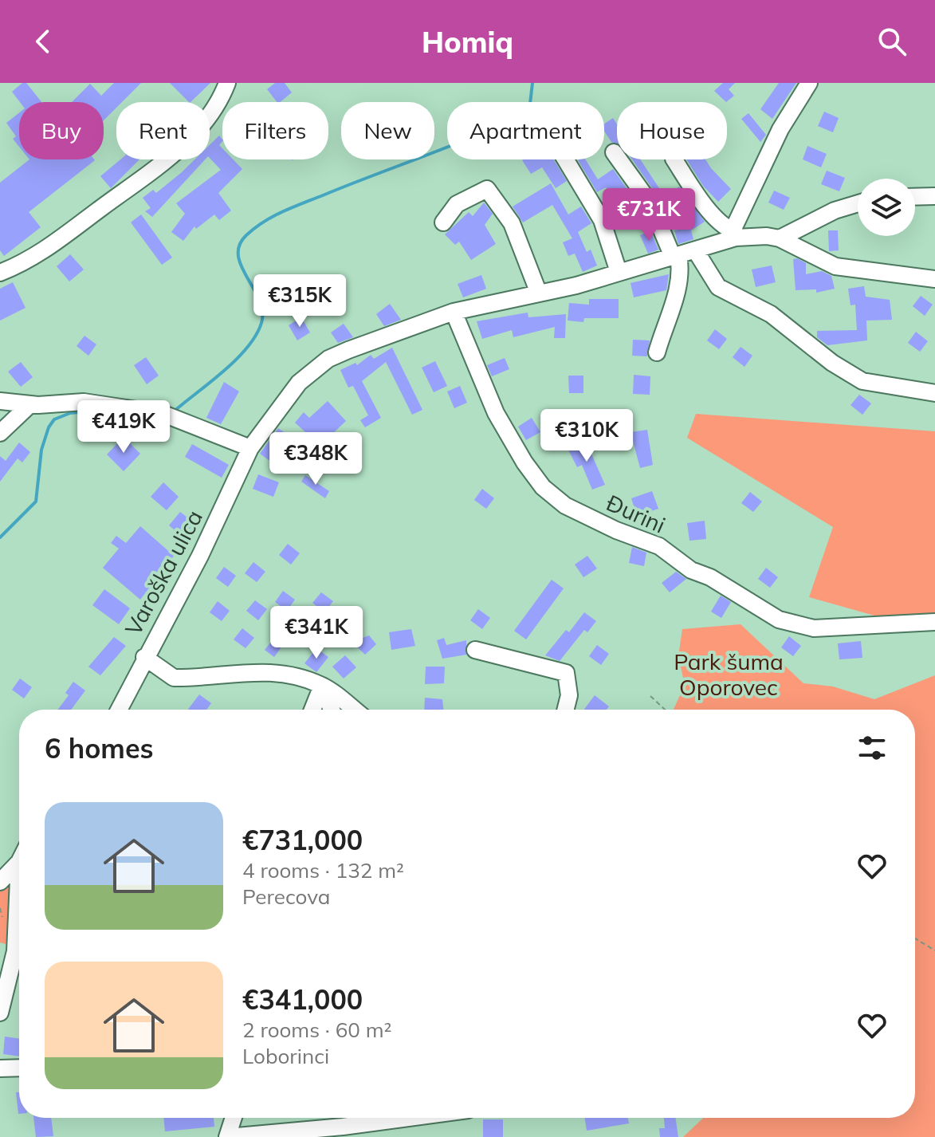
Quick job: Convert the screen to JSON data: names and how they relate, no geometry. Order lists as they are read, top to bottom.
{
  "streets": {
    "street": ["Đurini", "Varoška ulica"]
  },
  "crossings": [
    ["Đurini", "Varoška ulica"]
  ],
  "parks": ["Park šuma Oporovec"],
  "page": {
    "header": "Homiq",
    "chip": [
      "Buy",
      "Rent",
      "Filters",
      "New",
      "Apartment",
      "House"
    ],
    "price": [
      "€731K",
      "€315K",
      "€419K",
      "€310K",
      "€348K",
      "€341K"
    ],
    "heading": "6 homes",
    "list": [
      {
        "name": "€731,000",
        "note": "4 rooms · 132 m² · Perecova"
      },
      {
        "name": "€341,000",
        "note": "2 rooms · 60 m² · Loborinci"
      }
    ]
  }
}
